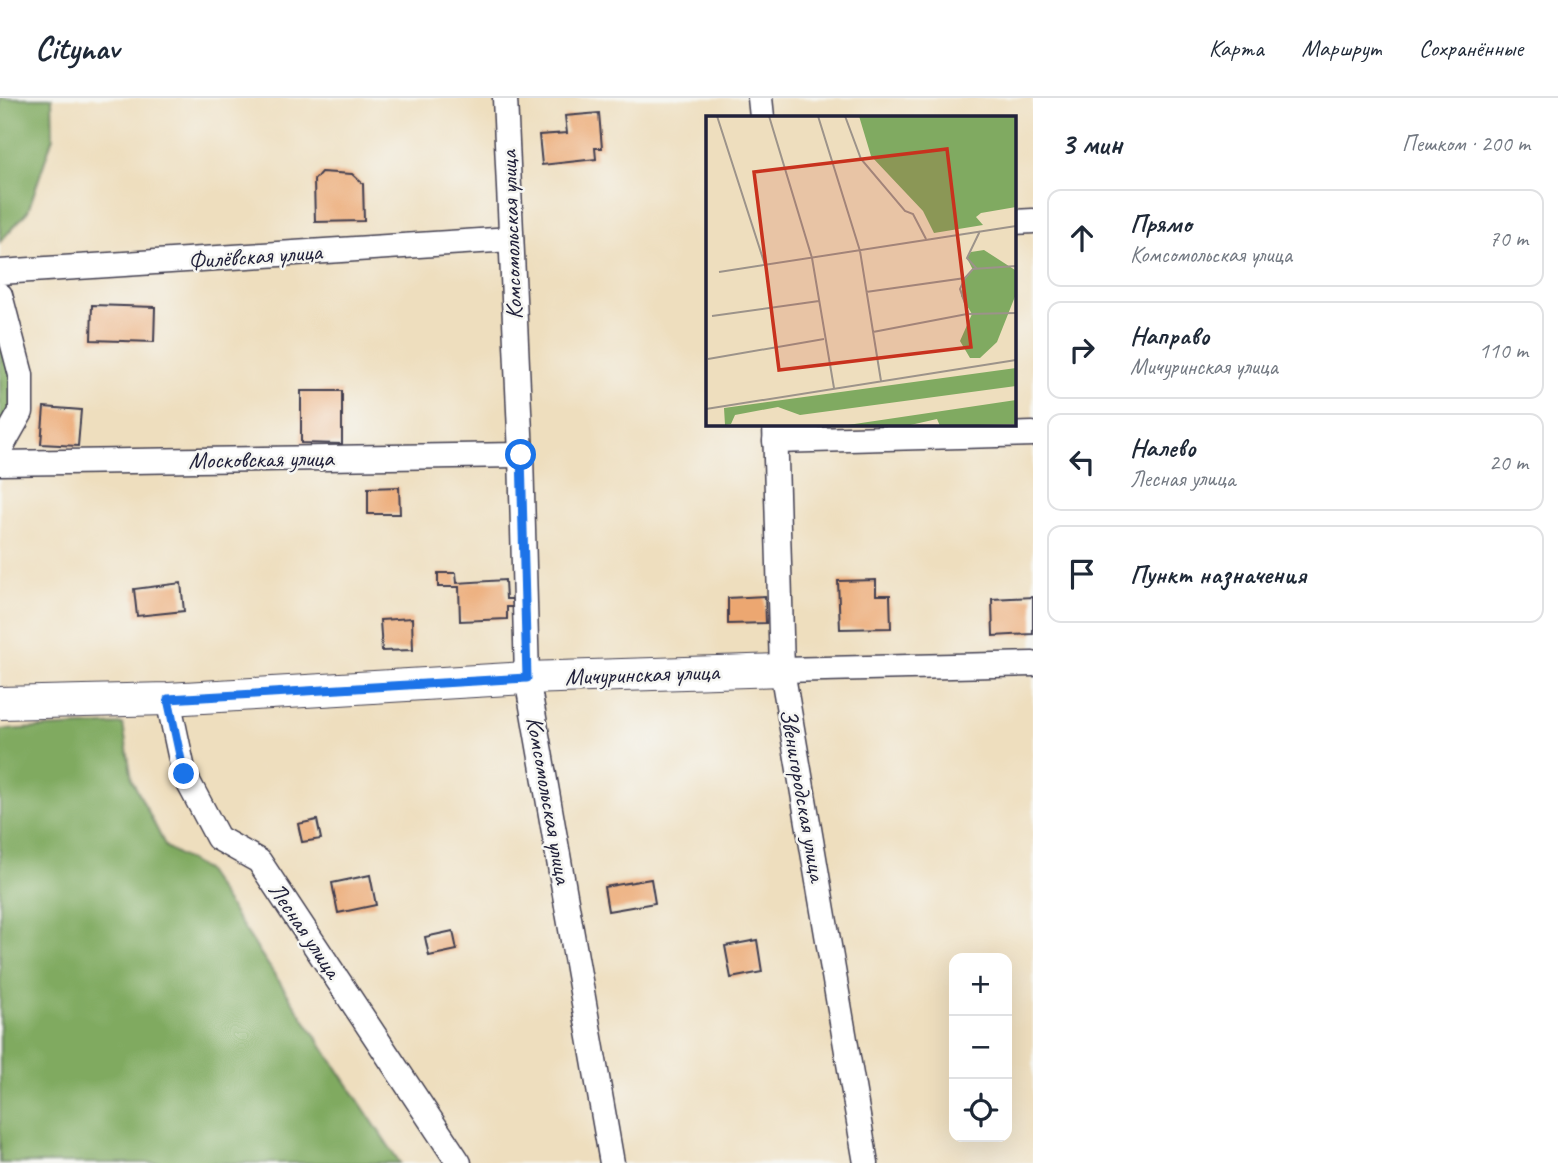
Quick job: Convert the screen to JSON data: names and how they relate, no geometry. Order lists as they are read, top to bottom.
{
  "streets": {
    "street": [
      "Комсомольская улица",
      "Филёвская улица",
      "Московская улица",
      "Мичуринская улица",
      "Звенигородская улица",
      "Лесная улица"
    ]
  },
  "crossings": [
    ["Комсомольская улица", "Филёвская улица"],
    ["Комсомольская улица", "Московская улица"],
    ["Комсомольская улица", "Мичуринская улица"],
    ["Мичуринская улица", "Звенигородская улица"],
    ["Мичуринская улица", "Лесная улица"]
  ],
  "page": {
    "header": "Citynav",
    "nav": ["Карта", "Маршрут", "Сохранённые"],
    "heading": ["3 мин", "Пешком · 200 m"],
    "list": [
      ["Прямо", "Комсомольская улица", "70 m"],
      ["Направо", "Мичуринская улица", "110 m"],
      ["Налево", "Лесная улица", "20 m"],
      "Пункт назначения"
    ],
    "map_buttons": ["+", "−"]
  }
}
